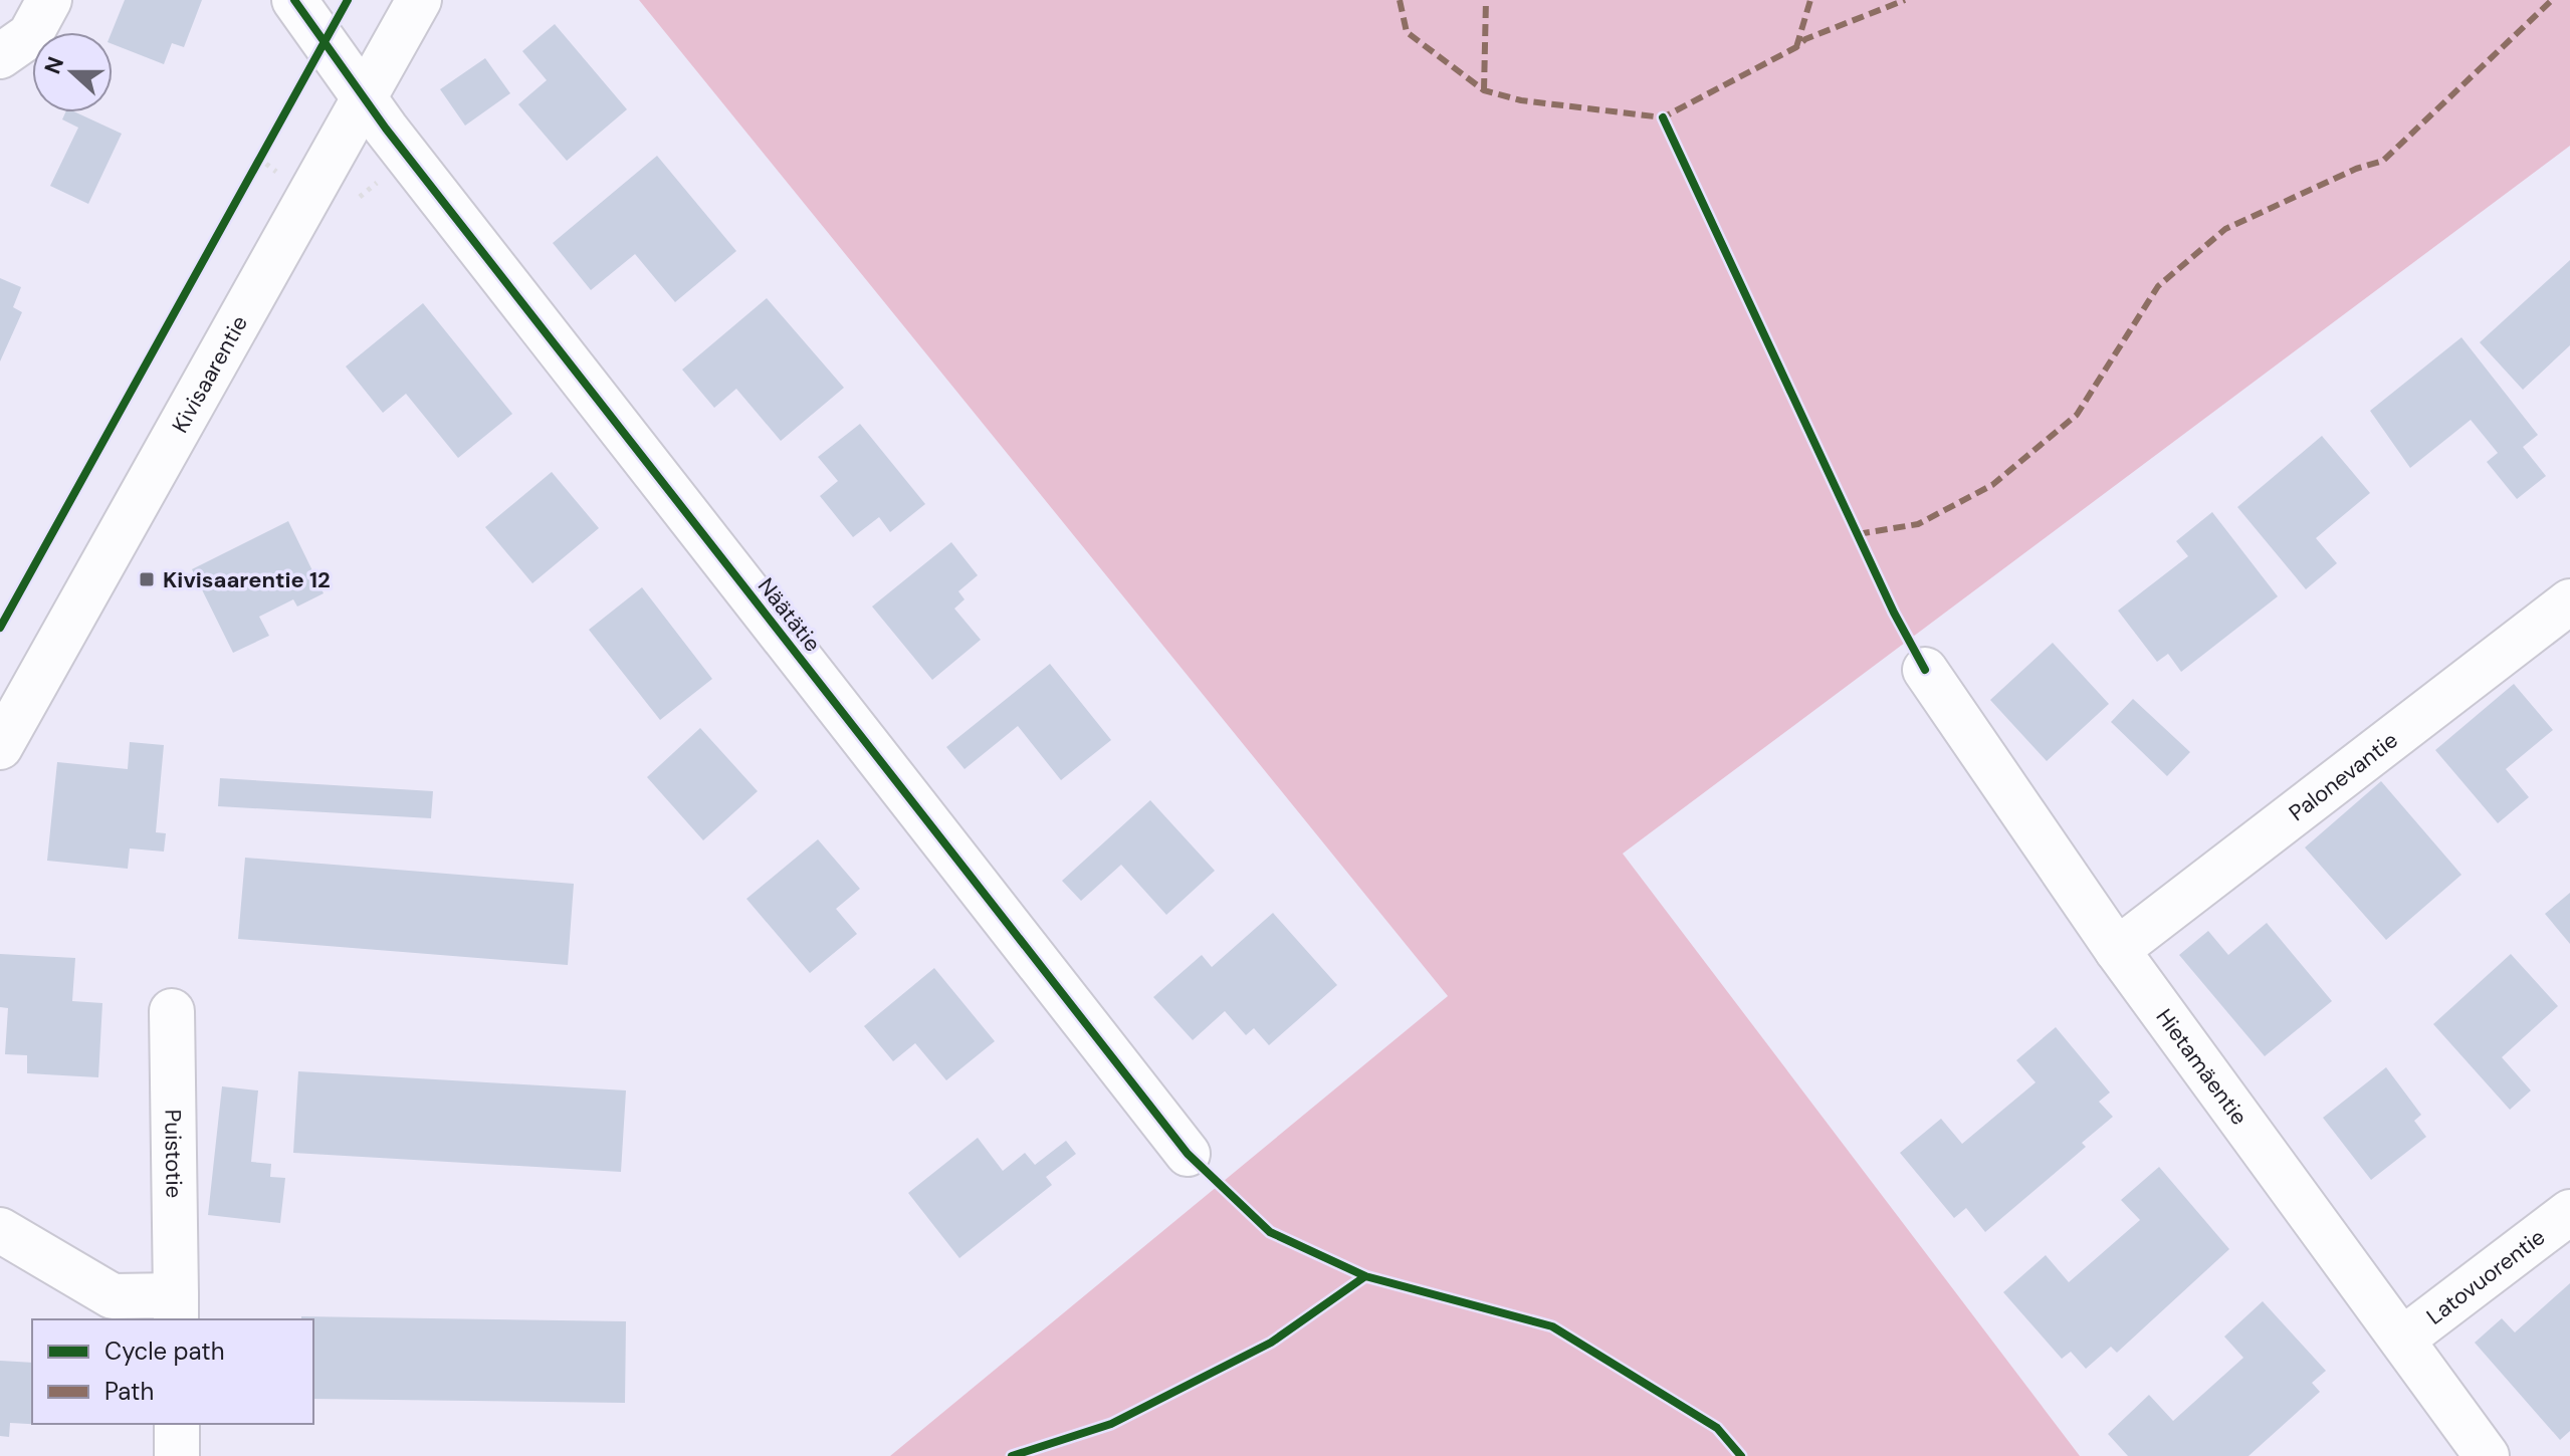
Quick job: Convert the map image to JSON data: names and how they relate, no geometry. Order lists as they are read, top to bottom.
{
  "streets": {
    "street": [
      "Kivisaarentie",
      "Näätätie",
      "Palonevantie",
      "Hietamäentie",
      "Puistotie",
      "Latovuorentie"
    ]
  },
  "crossings": [
    ["Kivisaarentie", "Näätätie"],
    ["Palonevantie", "Hietamäentie"],
    ["Hietamäentie", "Latovuorentie"]
  ],
  "places": {
    "transit": ["Kivisaarentie 12"]
  },
  "legend": ["Cycle path", "Path"],
  "north": "left"
}
